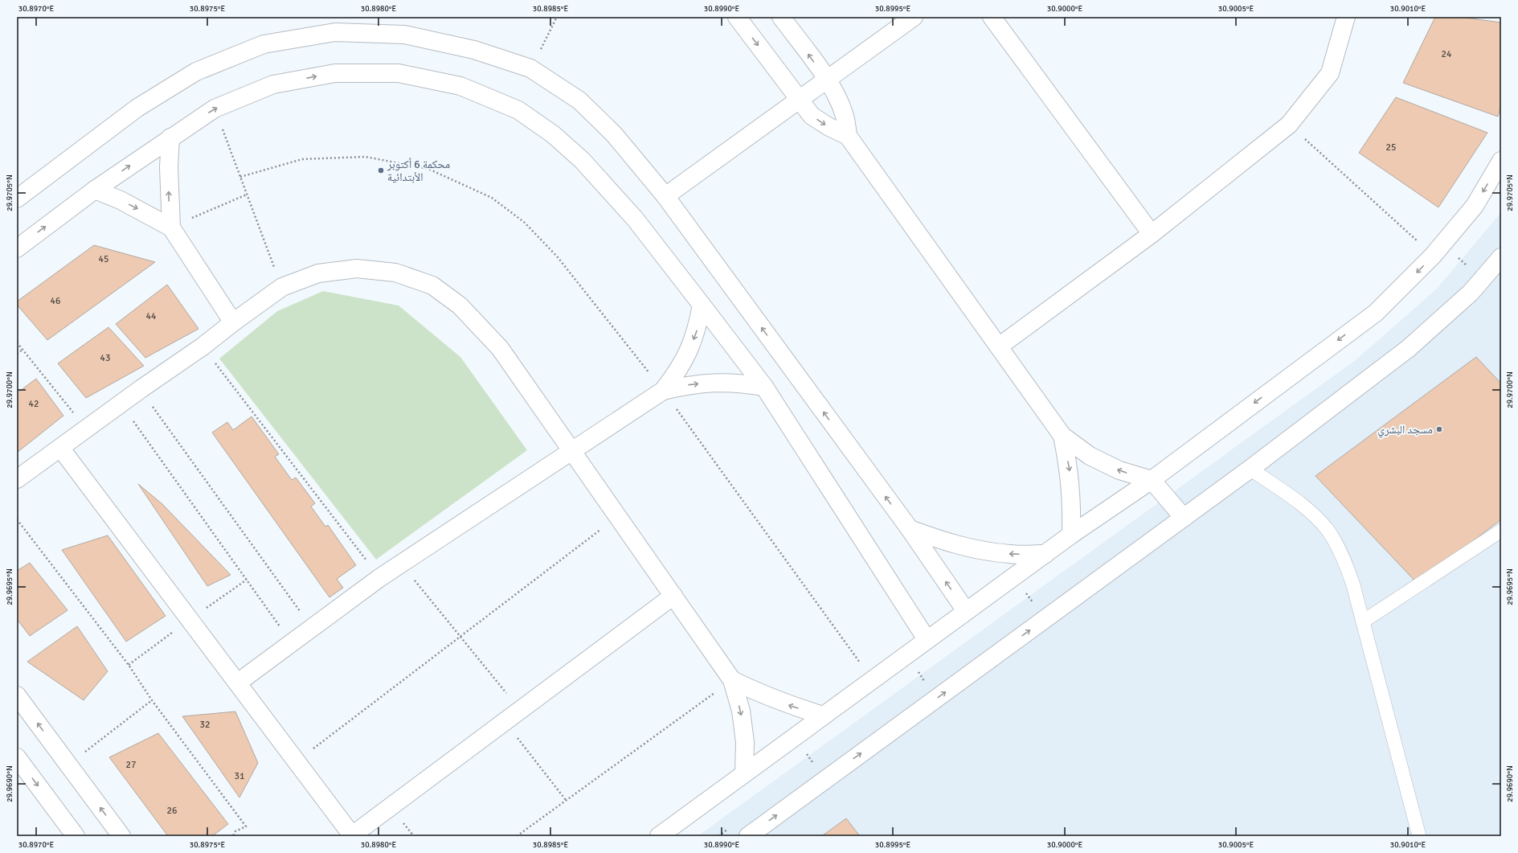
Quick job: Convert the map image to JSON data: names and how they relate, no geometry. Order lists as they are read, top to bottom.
{
  "places": ["محكمة 6 أكتوبر الأبتدائية", "مسجد البشري"],
  "house_numbers": [
    "24",
    "25",
    "45",
    "46",
    "44",
    "43",
    "42",
    "32",
    "27",
    "31",
    "26"
  ],
  "coordinates": [
    "30.8970°E",
    "30.8975°E",
    "30.8980°E",
    "30.8985°E",
    "30.8990°E",
    "30.8995°E",
    "30.9000°E",
    "30.9005°E",
    "30.9010°E",
    "29.9705°N",
    "29.9700°N",
    "29.9695°N",
    "29.9690°N"
  ]
}
